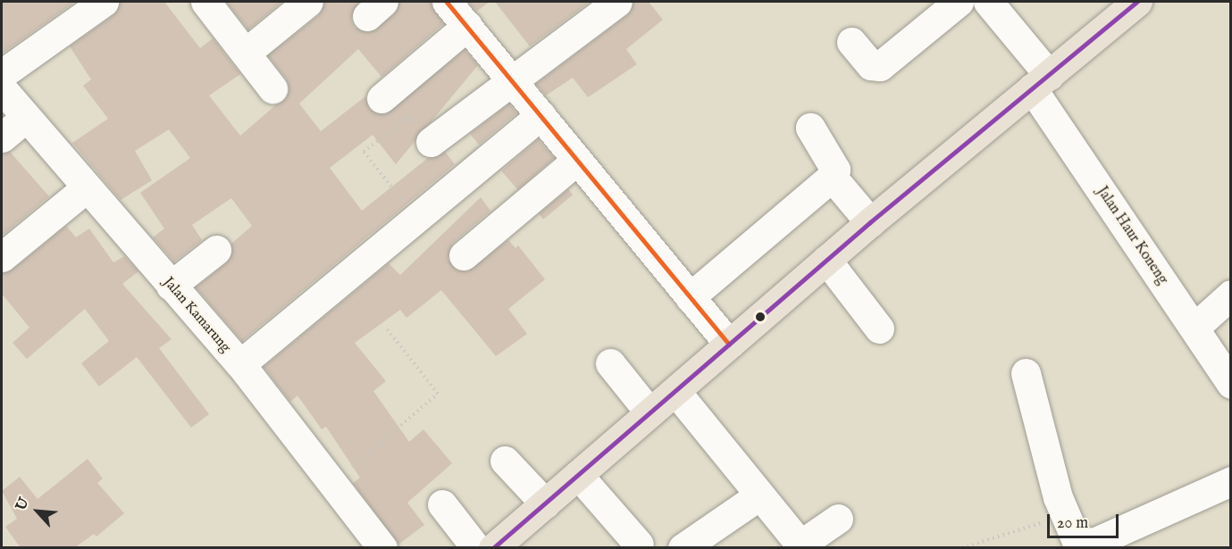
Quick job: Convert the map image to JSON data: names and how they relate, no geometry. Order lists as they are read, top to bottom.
{
  "streets": {
    "street": ["Jalan Haur Koneng", "Jalan Kamarung"]
  },
  "scale_bar": "20 m",
  "north": "top left"
}
